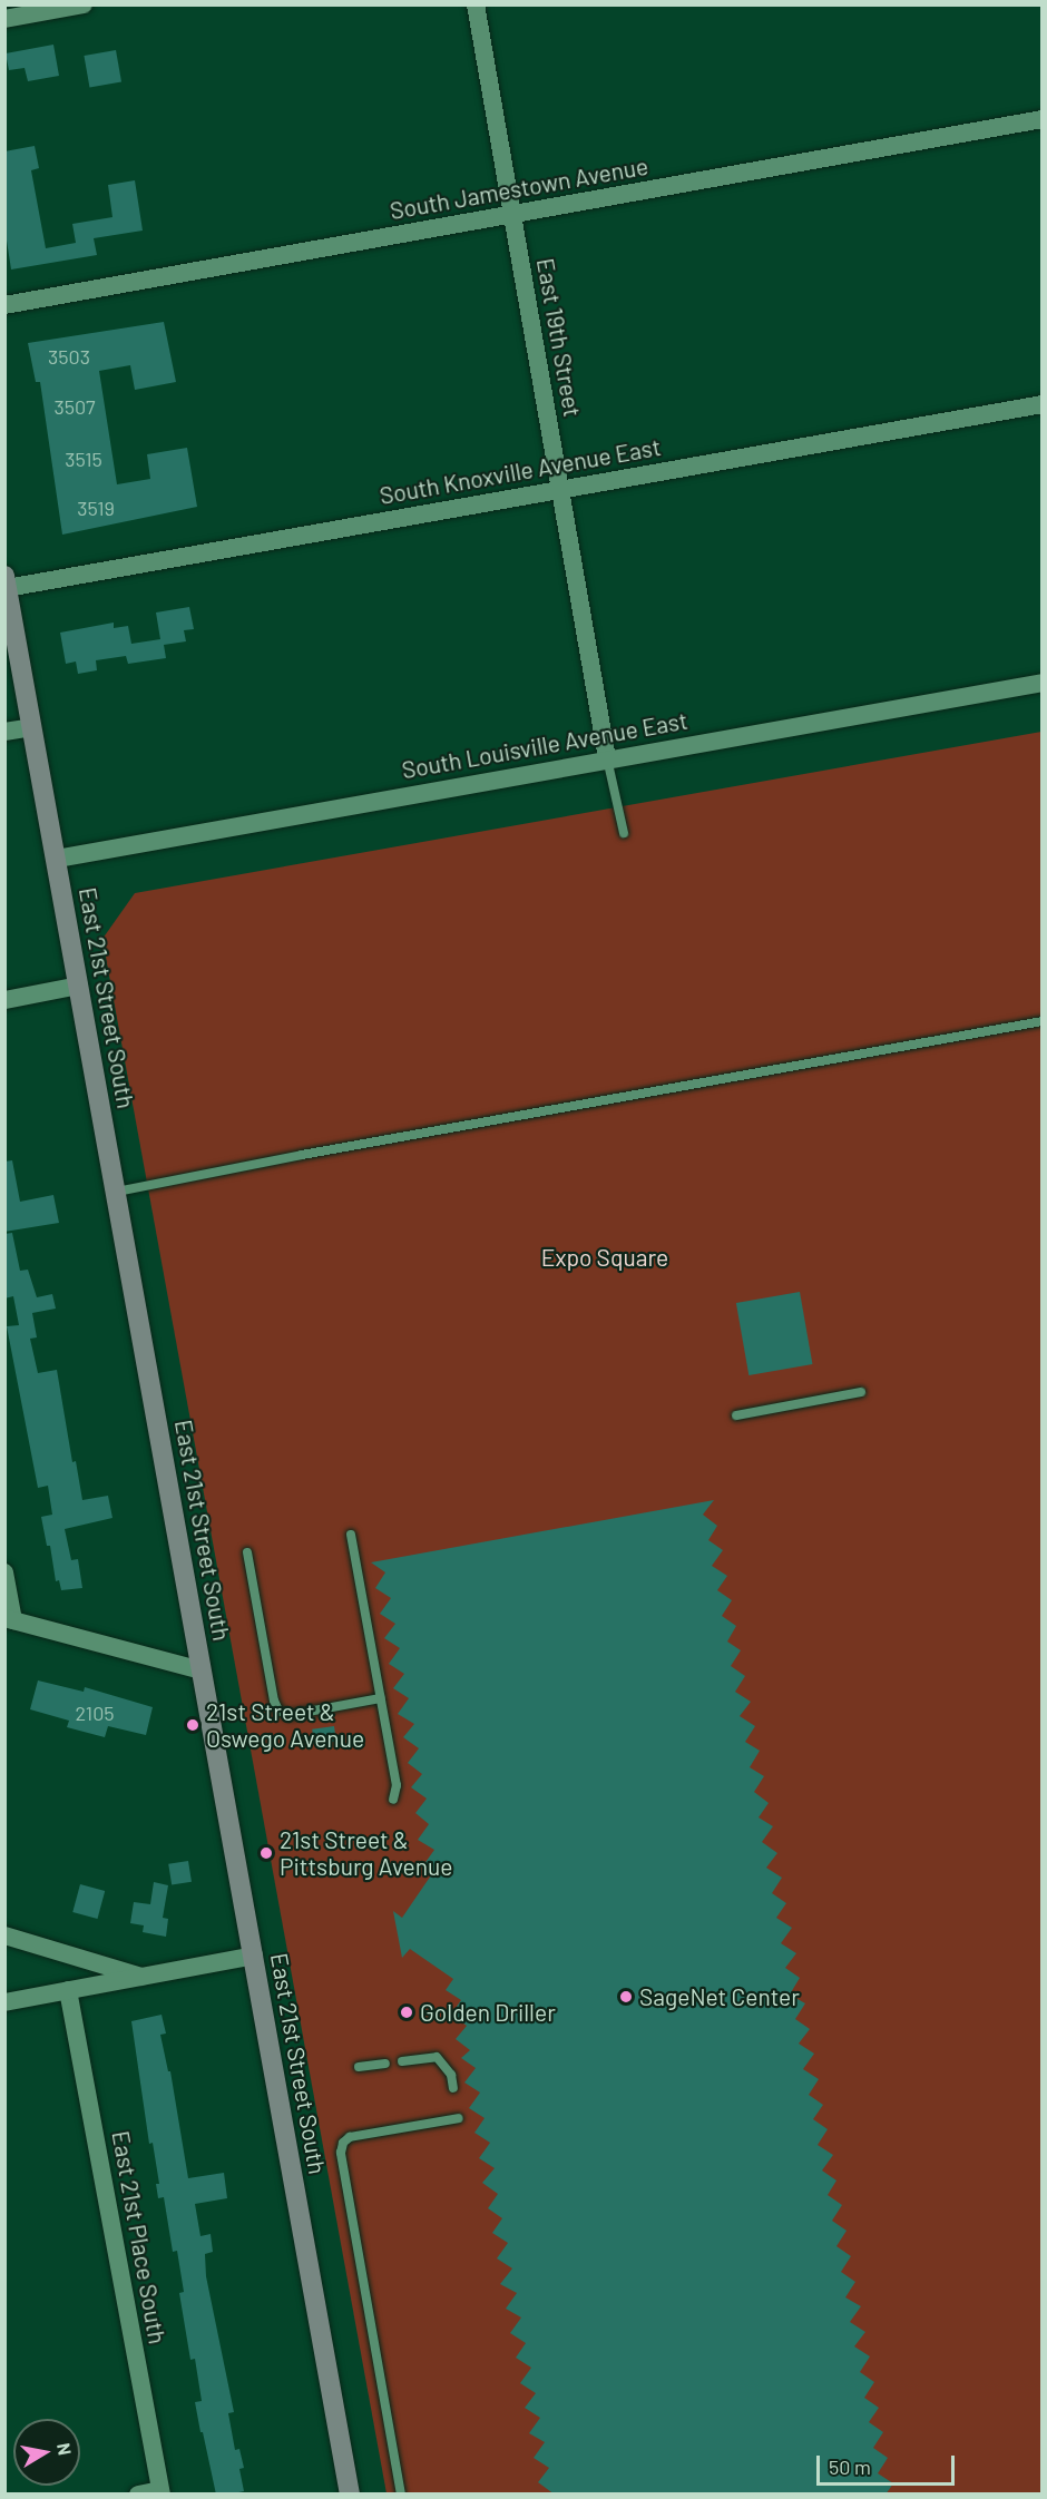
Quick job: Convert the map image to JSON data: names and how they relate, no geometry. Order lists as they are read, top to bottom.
{
  "streets": {
    "main road": ["East 21st Street South"],
    "street": [
      "South Jamestown Avenue",
      "East 19th Street",
      "South Knoxville Avenue East",
      "South Louisville Avenue East",
      "East 21st Place South"
    ]
  },
  "crossings": [
    ["South Jamestown Avenue", "East 19th Street"],
    ["East 19th Street", "South Knoxville Avenue East"],
    ["East 19th Street", "South Louisville Avenue East"],
    ["South Knoxville Avenue East", "East 21st Street South"],
    ["South Louisville Avenue East", "East 21st Street South"]
  ],
  "parks": ["Expo Square"],
  "places": [
    "21st Street & Oswego Avenue",
    "21st Street & Pittsburg Avenue",
    "SageNet Center",
    "Golden Driller"
  ],
  "house_numbers": [
    "3503",
    "3507",
    "3515",
    "3519",
    "2105"
  ],
  "scale_bar": "50 m",
  "north": "right"
}
